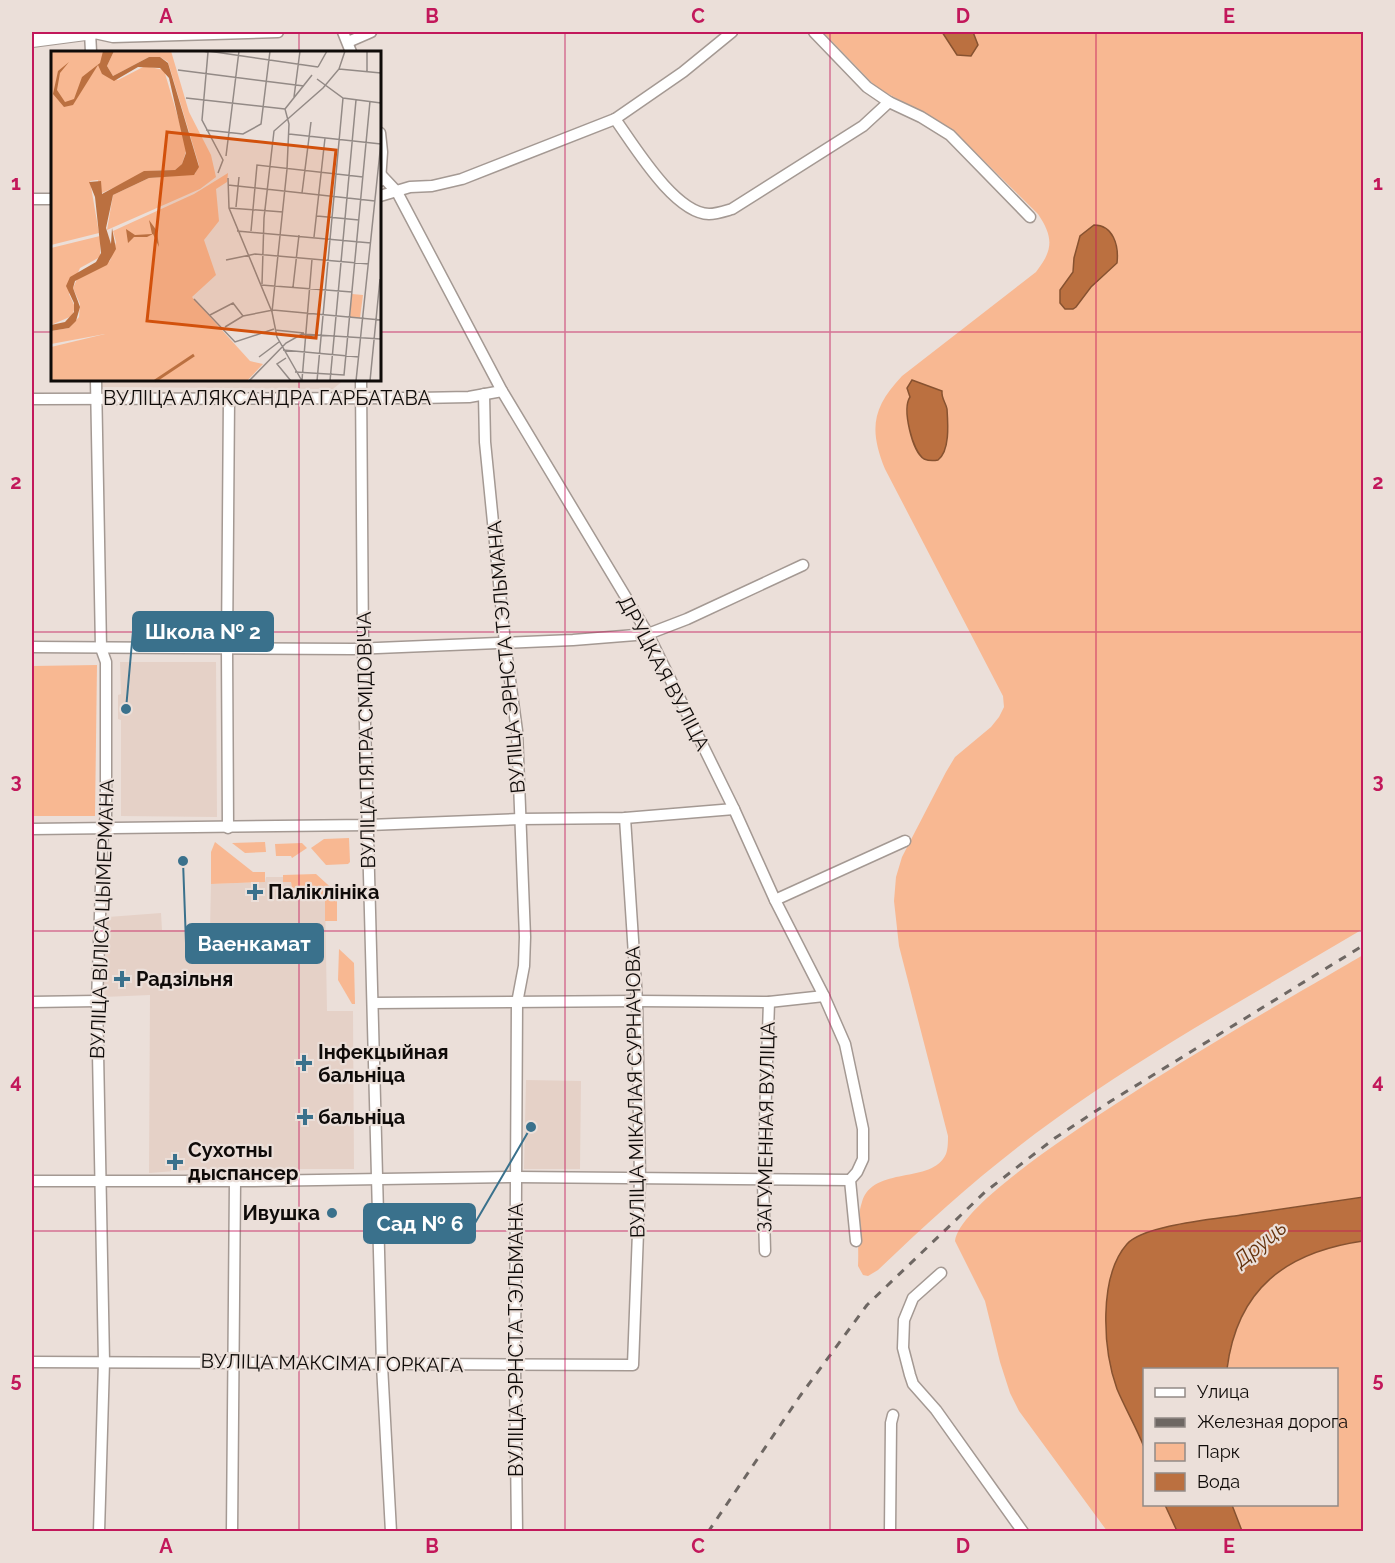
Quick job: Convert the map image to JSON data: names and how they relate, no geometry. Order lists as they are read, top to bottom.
{
  "streets": {
    "street": [
      "ВУЛІЦА АЛЯКСАНДРА ГАРБАТАВА",
      "ВУЛІЦА ЭРНСТА ТЭЛЬМАНА",
      "ДРУЦКАЯ ВУЛІЦА",
      "ВУЛІЦА ПЯТРА СМІДОВІЧА",
      "ВУЛІЦА ВІЛІСА ЦЫМЕРМАНА",
      "ВУЛІЦА МІКАЛАЯ СУРНАЧОВА",
      "ЗАГУМЕННАЯ ВУЛІЦА",
      "ВУЛІЦА МАКСІМА ГОРКАГА"
    ]
  },
  "crossings": [
    ["ВУЛІЦА АЛЯКСАНДРА ГАРБАТАВА", "ВУЛІЦА ЭРНСТА ТЭЛЬМАНА"],
    ["ВУЛІЦА АЛЯКСАНДРА ГАРБАТАВА", "ДРУЦКАЯ ВУЛІЦА"],
    ["ВУЛІЦА АЛЯКСАНДРА ГАРБАТАВА", "ВУЛІЦА ПЯТРА СМІДОВІЧА"],
    ["ВУЛІЦА АЛЯКСАНДРА ГАРБАТАВА", "ВУЛІЦА ВІЛІСА ЦЫМЕРМАНА"],
    ["ВУЛІЦА ЭРНСТА ТЭЛЬМАНА", "ВУЛІЦА МАКСІМА ГОРКАГА"],
    ["ВУЛІЦА ПЯТРА СМІДОВІЧА", "ВУЛІЦА МАКСІМА ГОРКАГА"],
    ["ВУЛІЦА ВІЛІСА ЦЫМЕРМАНА", "ВУЛІЦА МАКСІМА ГОРКАГА"],
    ["ВУЛІЦА МІКАЛАЯ СУРНАЧОВА", "ВУЛІЦА МАКСІМА ГОРКАГА"]
  ],
  "water": ["Друць"],
  "places": {
    "other": [
      "Школа № 2",
      "Ваенкамат",
      "Сад № 6",
      "Ивушка"
    ],
    "health": [
      "Паліклініка",
      "Радзільня",
      "Інфекцыйная бальніца",
      "бальніца",
      "Сухотны дыспансер"
    ]
  },
  "legend": [
    "Улица",
    "Железная дорога",
    "Парк",
    "Вода"
  ],
  "grid": {
    "columns": [
      "A",
      "B",
      "C",
      "D",
      "E"
    ],
    "rows": [
      "1",
      "2",
      "3",
      "4",
      "5"
    ]
  }
}
